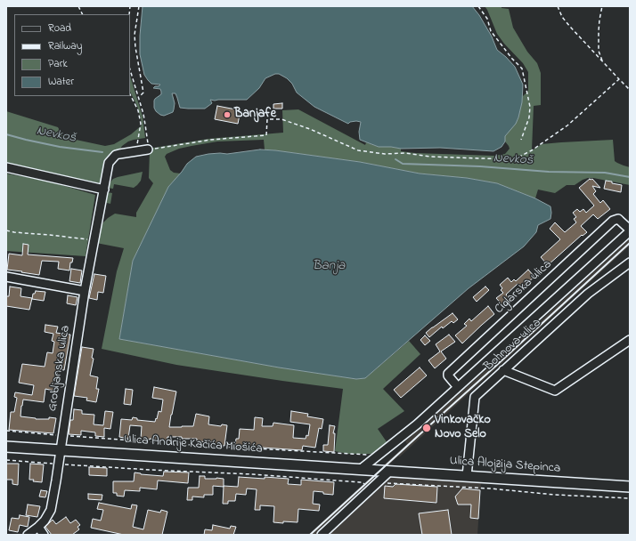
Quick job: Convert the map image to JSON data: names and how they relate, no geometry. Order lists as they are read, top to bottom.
{
  "streets": {
    "main road": ["Ulica Andrije Kačića Miošića", "Ulica Alojzija Stepinca"],
    "street": ["Ciglarska ulica", "Bohnova ulica", "Grobljanska ulica"]
  },
  "crossings": [
    ["Ciglarska ulica", "Ulica Andrije Kačića Miošića"],
    ["Bohnova ulica", "Ulica Alojzija Stepinca"],
    ["Grobljanska ulica", "Ulica Andrije Kačića Miošića"],
    ["Ulica Andrije Kačića Miošića", "Ulica Alojzija Stepinca"]
  ],
  "water": ["Nevkoš", "Banja"],
  "places": ["Banjafe", "Vinkovačko Novo Selo"],
  "legend": [
    "Road",
    "Railway",
    "Park",
    "Water"
  ]
}
